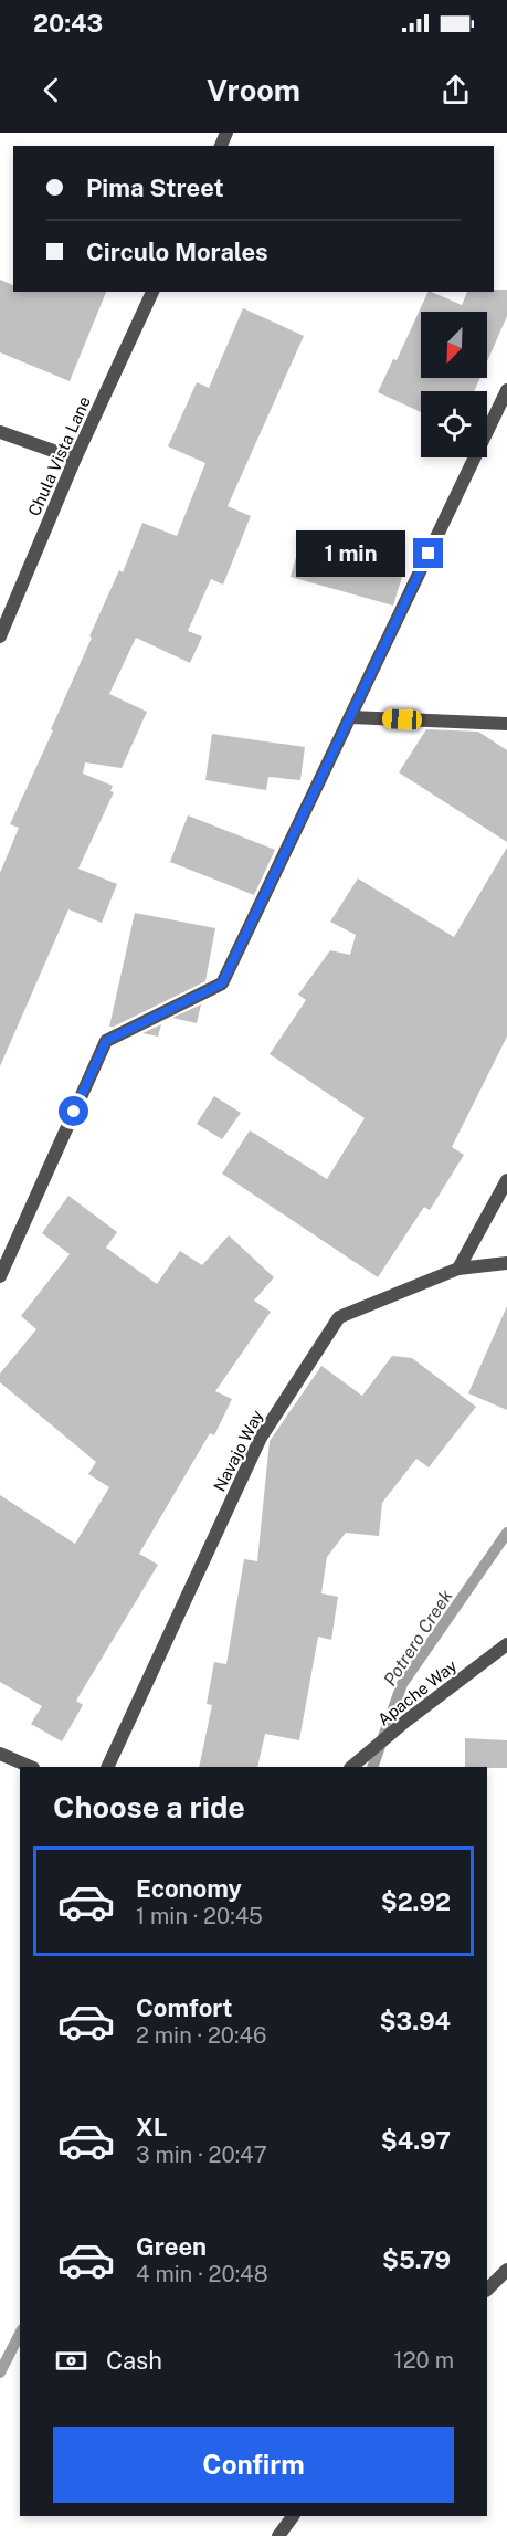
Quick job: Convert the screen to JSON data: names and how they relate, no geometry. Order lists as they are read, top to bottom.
{
  "streets": {
    "street": ["Chula Vista Lane", "Navajo Way", "Apache Way"]
  },
  "water": ["Potrero Creek"],
  "north": "bottom left",
  "page": {
    "status": "20:43",
    "header": "Vroom",
    "banner": ["Pima Street", "Circulo Morales"],
    "bubble": "1 min",
    "heading": "Choose a ride",
    "list": [
      {
        "name": "Economy",
        "note": "1 min · 20:45",
        "value": "$2.92"
      },
      {
        "name": "Comfort",
        "note": "2 min · 20:46",
        "value": "$3.94"
      },
      {
        "name": "XL",
        "note": "3 min · 20:47",
        "value": "$4.97"
      },
      {
        "name": "Green",
        "note": "4 min · 20:48",
        "value": "$5.79"
      }
    ],
    "pay": ["Cash", "120 m"],
    "buttons": "Confirm"
  }
}
